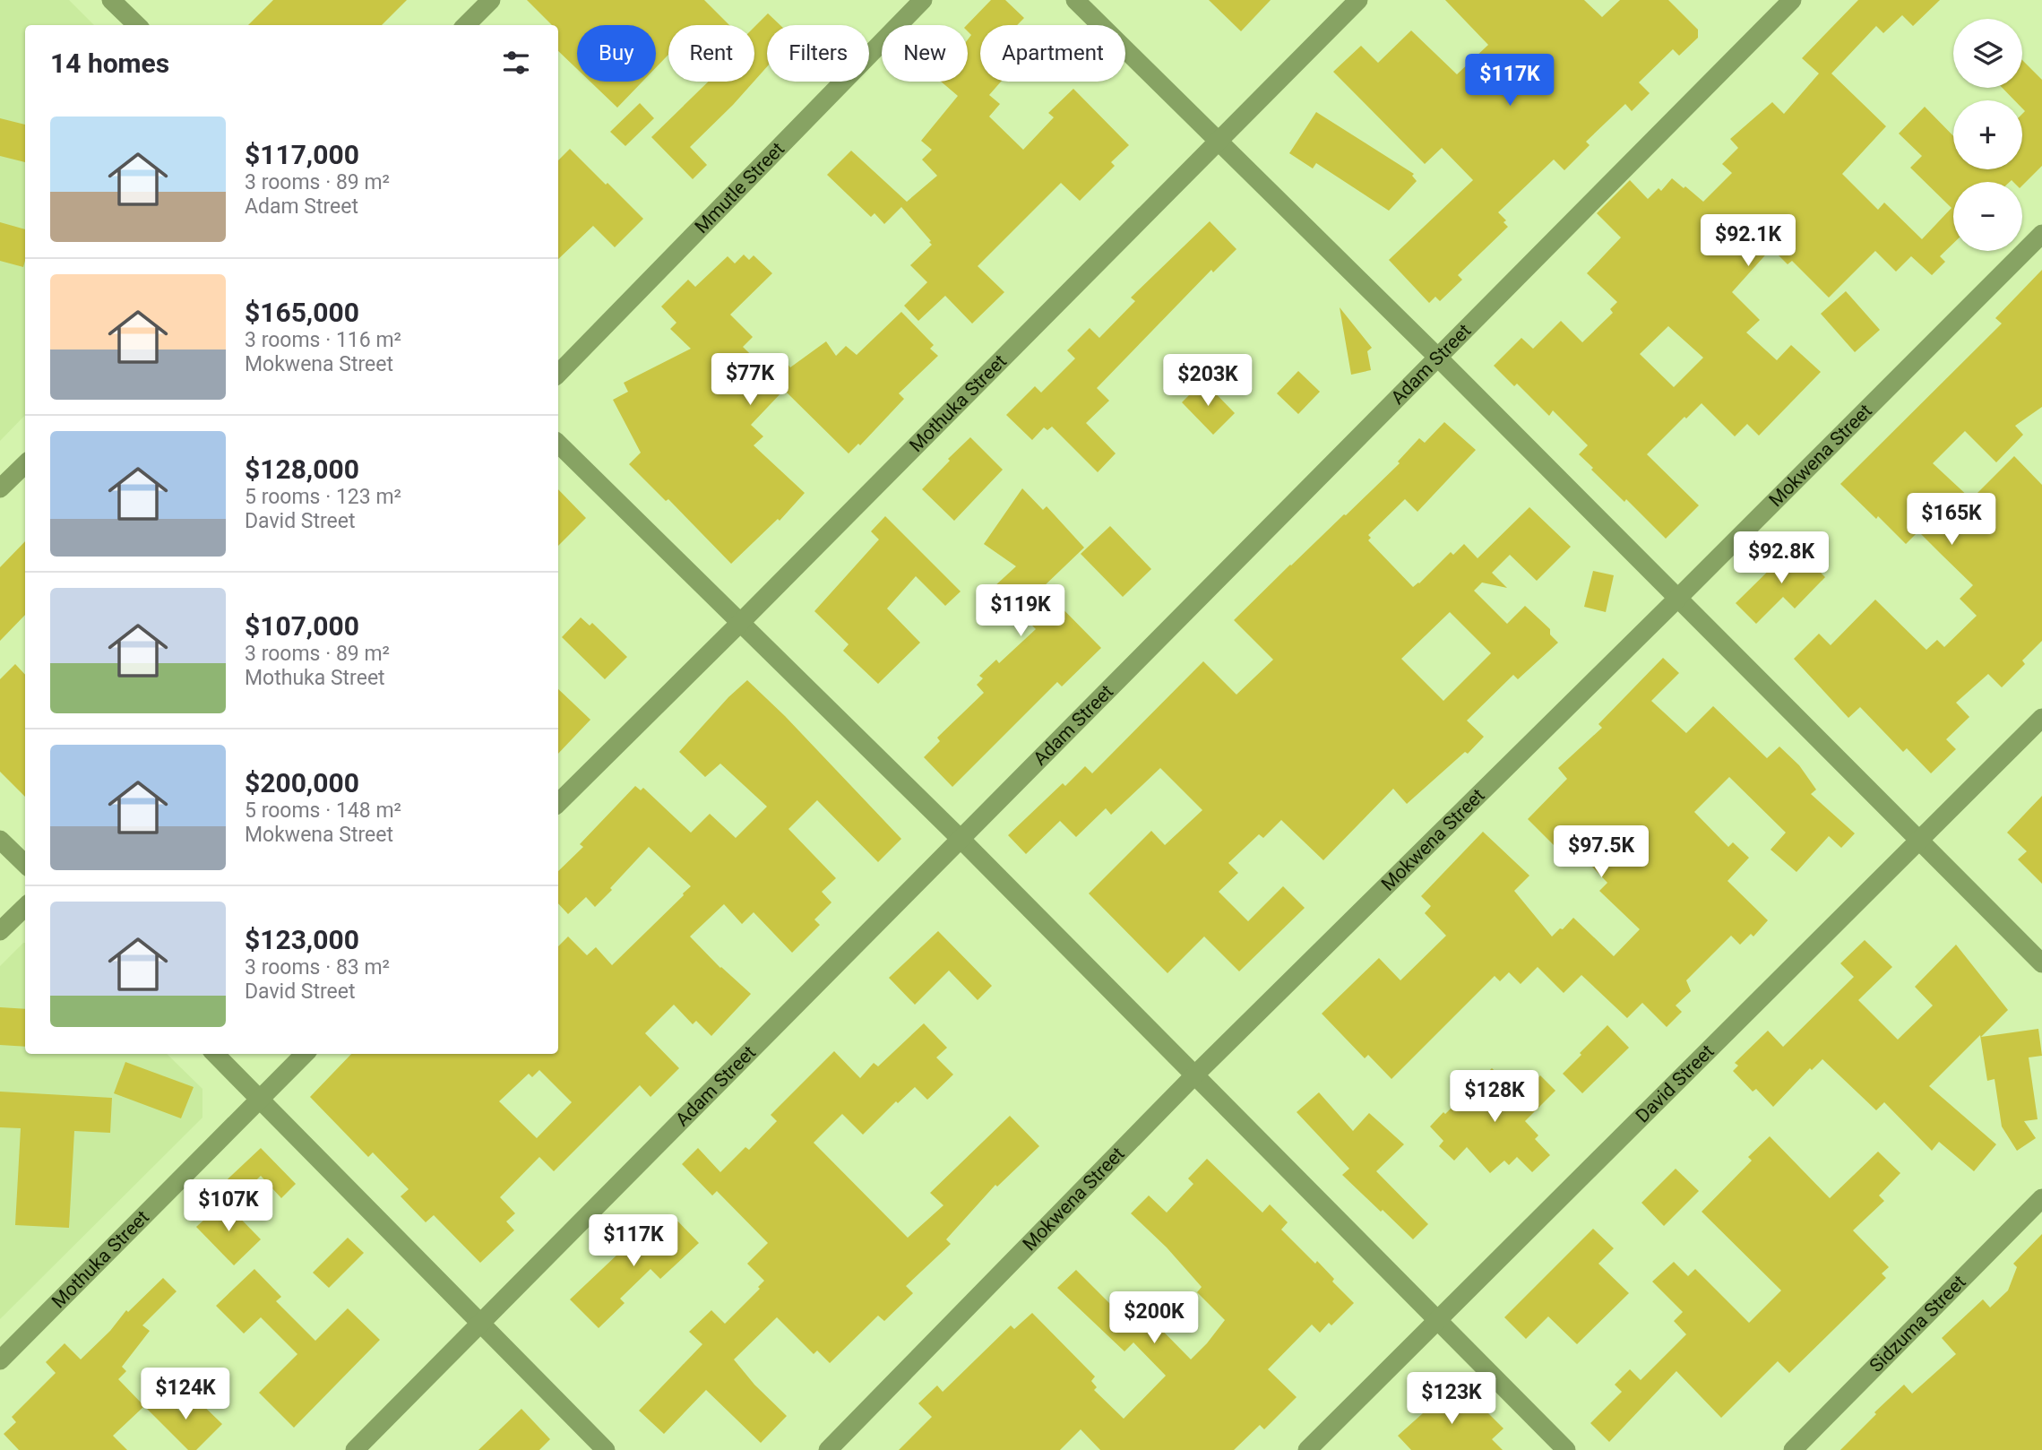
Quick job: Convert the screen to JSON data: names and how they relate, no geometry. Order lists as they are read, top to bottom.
{
  "streets": {
    "street": [
      "Mmutle Street",
      "Adam Street",
      "Mothuka Street",
      "Mokwena Street",
      "David Street",
      "Sidzuma Street"
    ]
  },
  "page": {
    "map_buttons": ["+", "−"],
    "chip": [
      "Buy",
      "Rent",
      "Filters",
      "New",
      "Apartment"
    ],
    "heading": "14 homes",
    "price": [
      "$117K",
      "$92.1K",
      "$77K",
      "$203K",
      "$165K",
      "$92.8K",
      "$119K",
      "$97.5K",
      "$128K",
      "$107K",
      "$117K",
      "$200K",
      "$124K",
      "$123K"
    ],
    "list": [
      {
        "name": "$117,000",
        "note": "3 rooms · 89 m² · Adam Street"
      },
      {
        "name": "$165,000",
        "note": "3 rooms · 116 m² · Mokwena Street"
      },
      {
        "name": "$128,000",
        "note": "5 rooms · 123 m² · David Street"
      },
      {
        "name": "$107,000",
        "note": "3 rooms · 89 m² · Mothuka Street"
      },
      {
        "name": "$200,000",
        "note": "5 rooms · 148 m² · Mokwena Street"
      },
      {
        "name": "$123,000",
        "note": "3 rooms · 83 m² · David Street"
      }
    ]
  }
}
